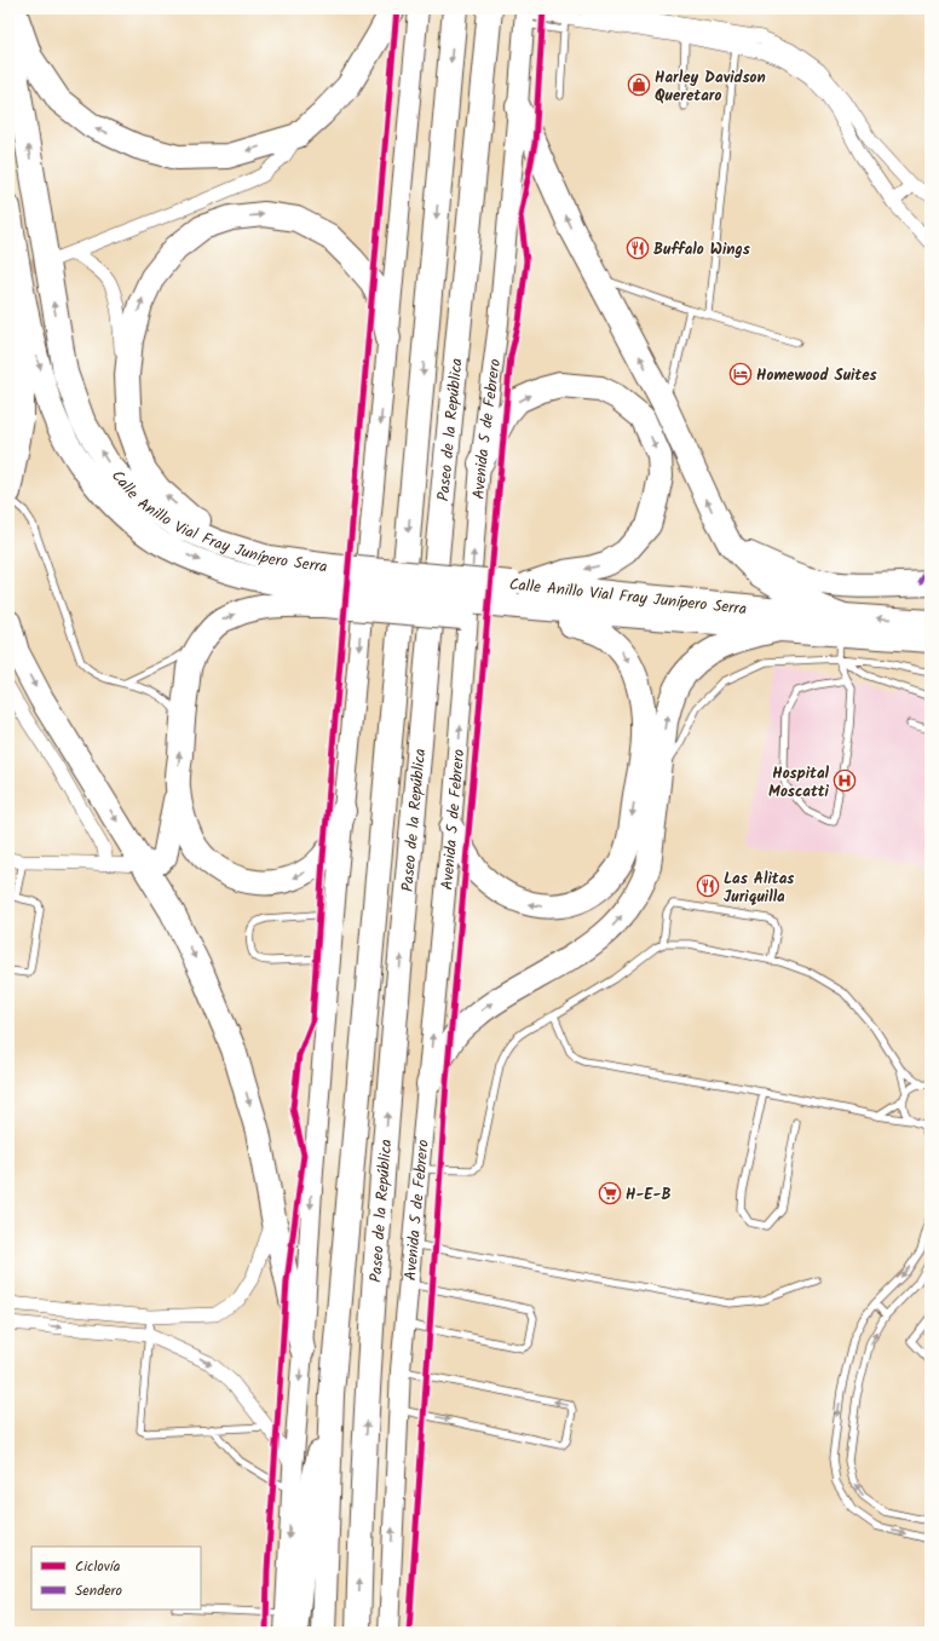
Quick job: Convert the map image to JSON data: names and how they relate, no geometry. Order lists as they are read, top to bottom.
{
  "streets": {
    "highway": ["Paseo de la República", "Calle Anillo Vial Fray Junípero Serra"],
    "main road": ["Avenida 5 de Febrero"]
  },
  "places": {
    "shop": ["Harley Davidson Queretaro"],
    "restaurant": ["Buffalo Wings", "Las Alitas Juriquilla"],
    "hotel": ["Homewood Suites"],
    "hospital": ["Hospital Moscatti"],
    "supermarket": ["H-E-B"]
  },
  "legend": ["Ciclovía", "Sendero"]
}
